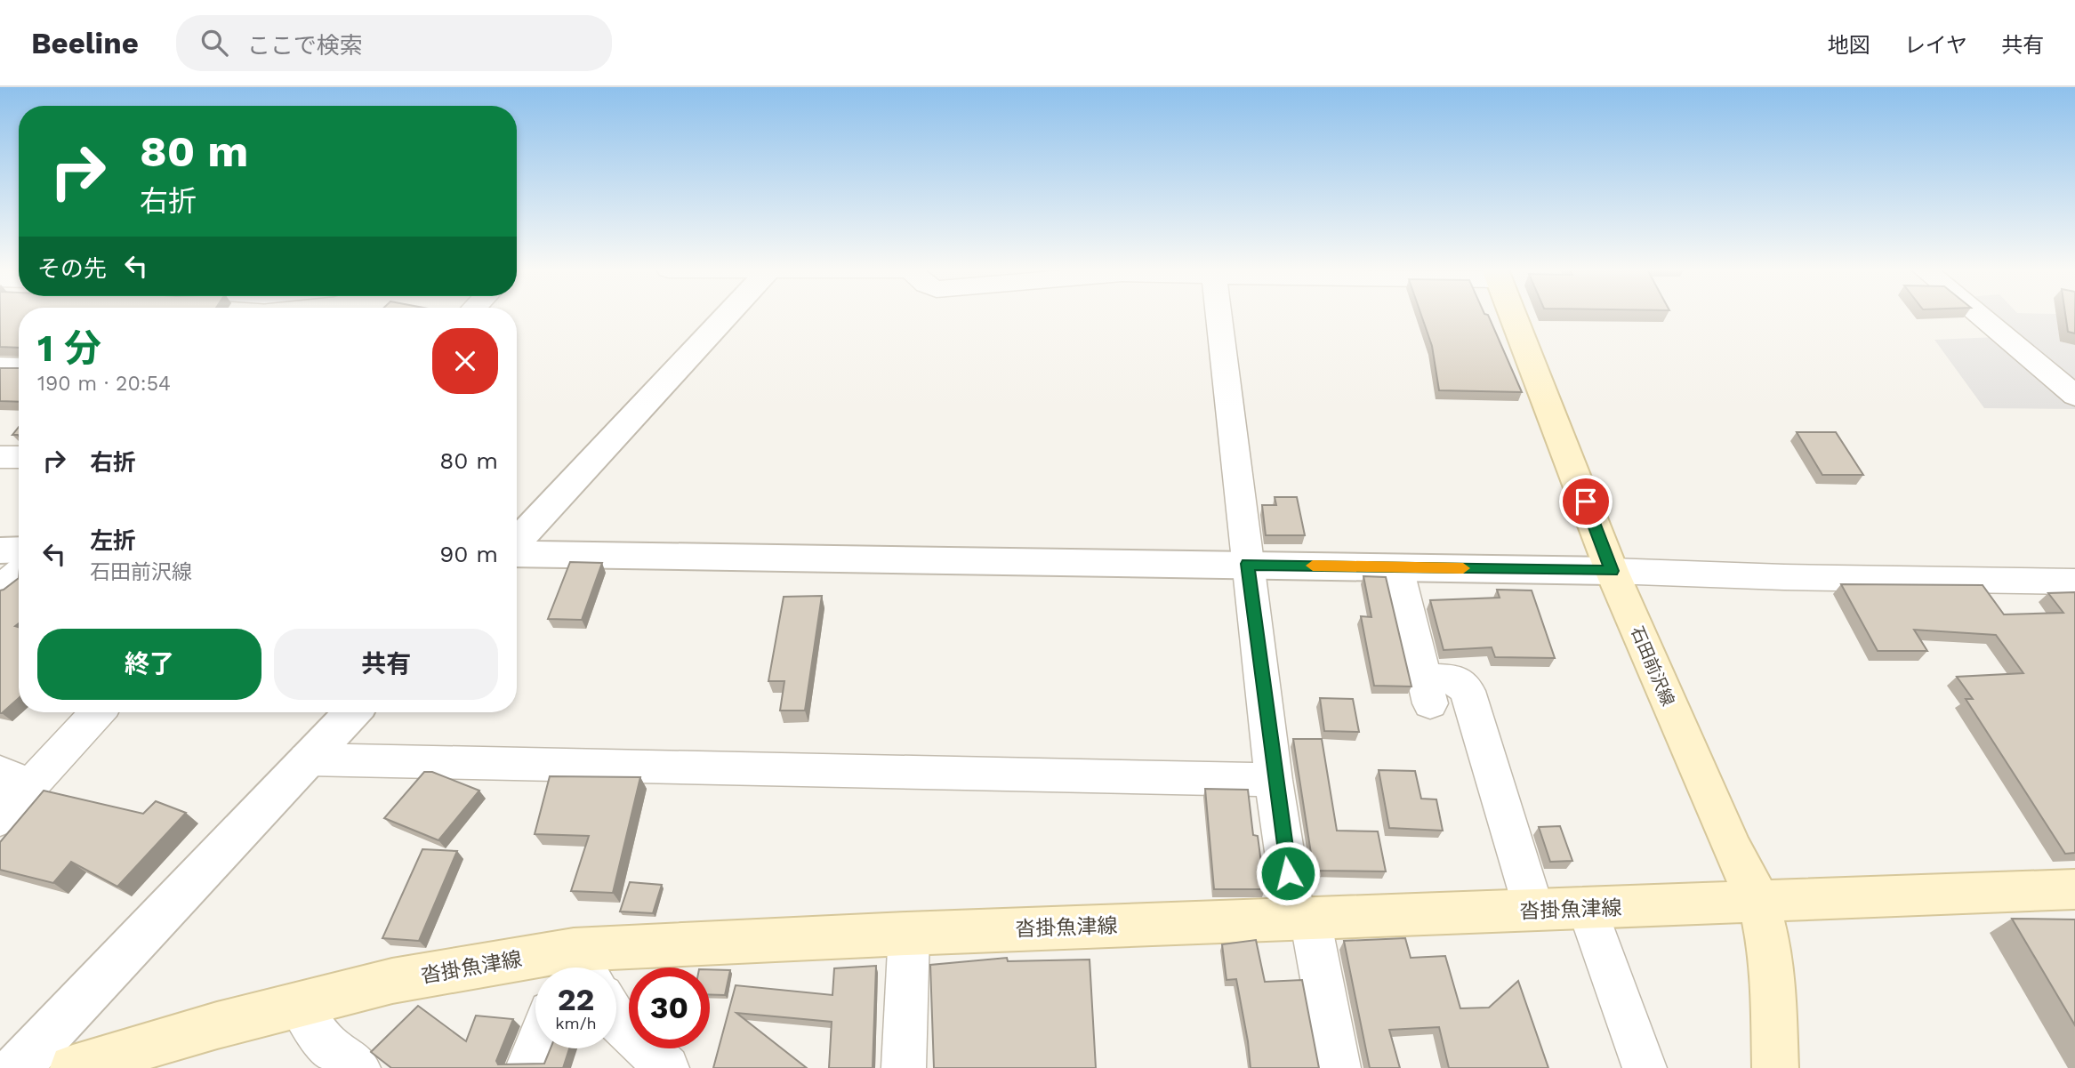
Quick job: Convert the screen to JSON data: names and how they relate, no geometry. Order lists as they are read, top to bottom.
{
  "streets": {
    "main road": ["石田前沢線", "沓掛魚津線"]
  },
  "crossings": [
    ["石田前沢線", "沓掛魚津線"]
  ],
  "page": {
    "header": "Beeline",
    "search": "ここで検索",
    "nav": ["地図", "レイヤ", "共有"],
    "turn": ["80 m", "右折"],
    "then": "その先",
    "heading": ["1 分", "190 m · 20:54"],
    "list": [
      {
        "name": "右折",
        "value": "80 m"
      },
      {
        "name": "左折",
        "note": "石田前沢線",
        "value": "90 m"
      }
    ],
    "buttons": ["終了", "共有"],
    "speed": "22 km/h",
    "limit": "30"
  }
}
